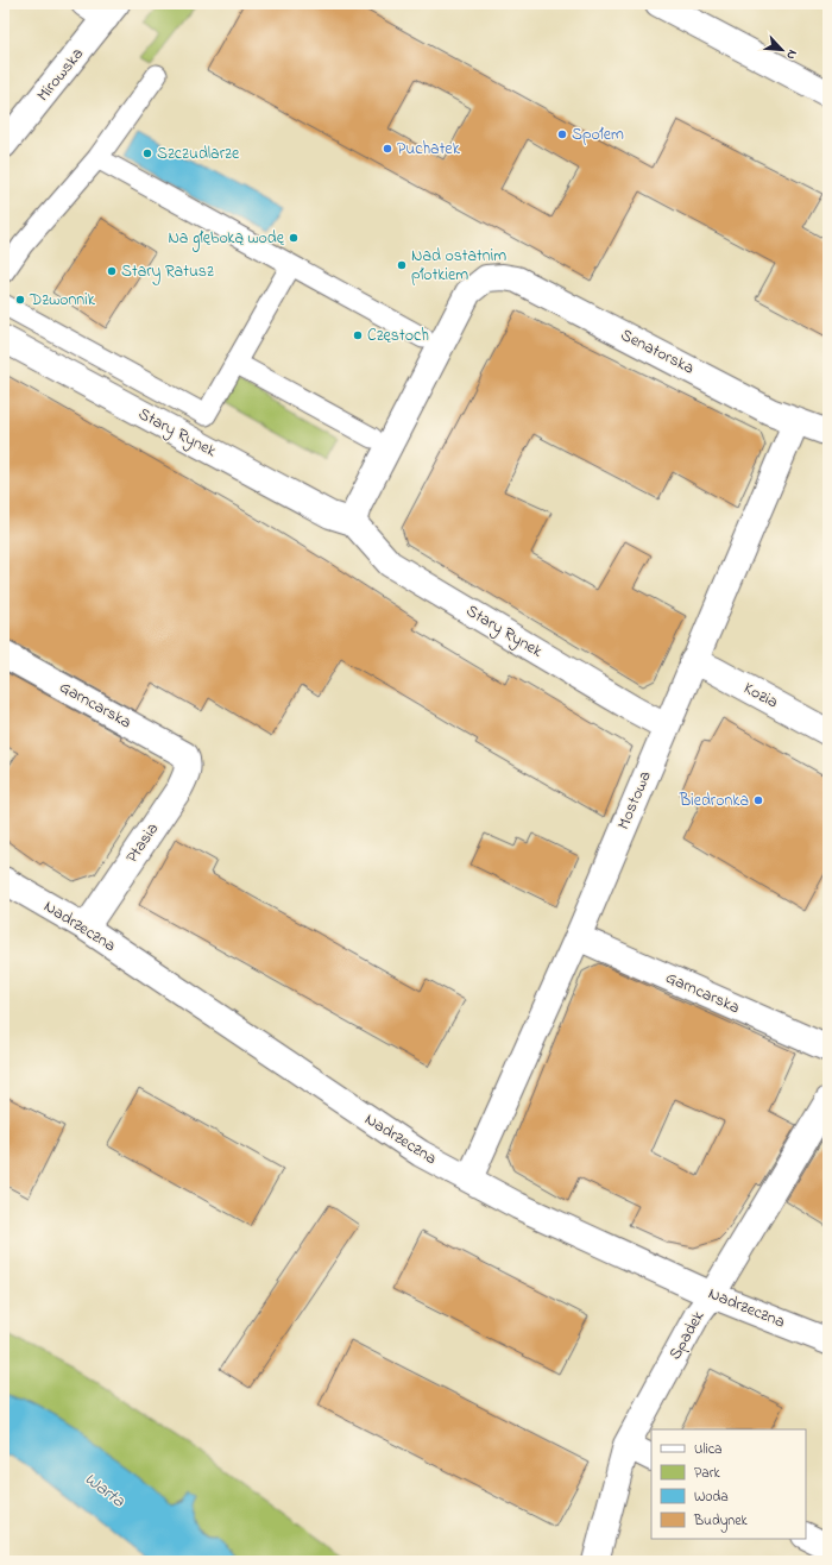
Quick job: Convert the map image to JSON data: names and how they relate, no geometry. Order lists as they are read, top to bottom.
{
  "streets": {
    "street": [
      "Mirowska",
      "Senatorska",
      "Stary Rynek",
      "Kozia",
      "Garncarska",
      "Mostowa",
      "Ptasia",
      "Nadrzeczna",
      "Spadek"
    ]
  },
  "crossings": [
    ["Senatorska", "Stary Rynek"],
    ["Senatorska", "Mostowa"],
    ["Stary Rynek", "Mostowa"],
    ["Kozia", "Mostowa"],
    ["Garncarska", "Mostowa"],
    ["Garncarska", "Ptasia"],
    ["Mostowa", "Nadrzeczna"],
    ["Ptasia", "Nadrzeczna"],
    ["Nadrzeczna", "Spadek"]
  ],
  "water": ["Warta"],
  "places": [
    "Społem",
    "Puchatek",
    "Szczudlarze",
    "Na głęboką wodę",
    "Nad ostatnim płotkiem",
    "Stary Ratusz",
    "Dzwonnik",
    "Częstoch",
    "Biedronka"
  ],
  "legend": [
    "Ulica",
    "Park",
    "Woda",
    "Budynek"
  ],
  "north": "bottom right"
}
